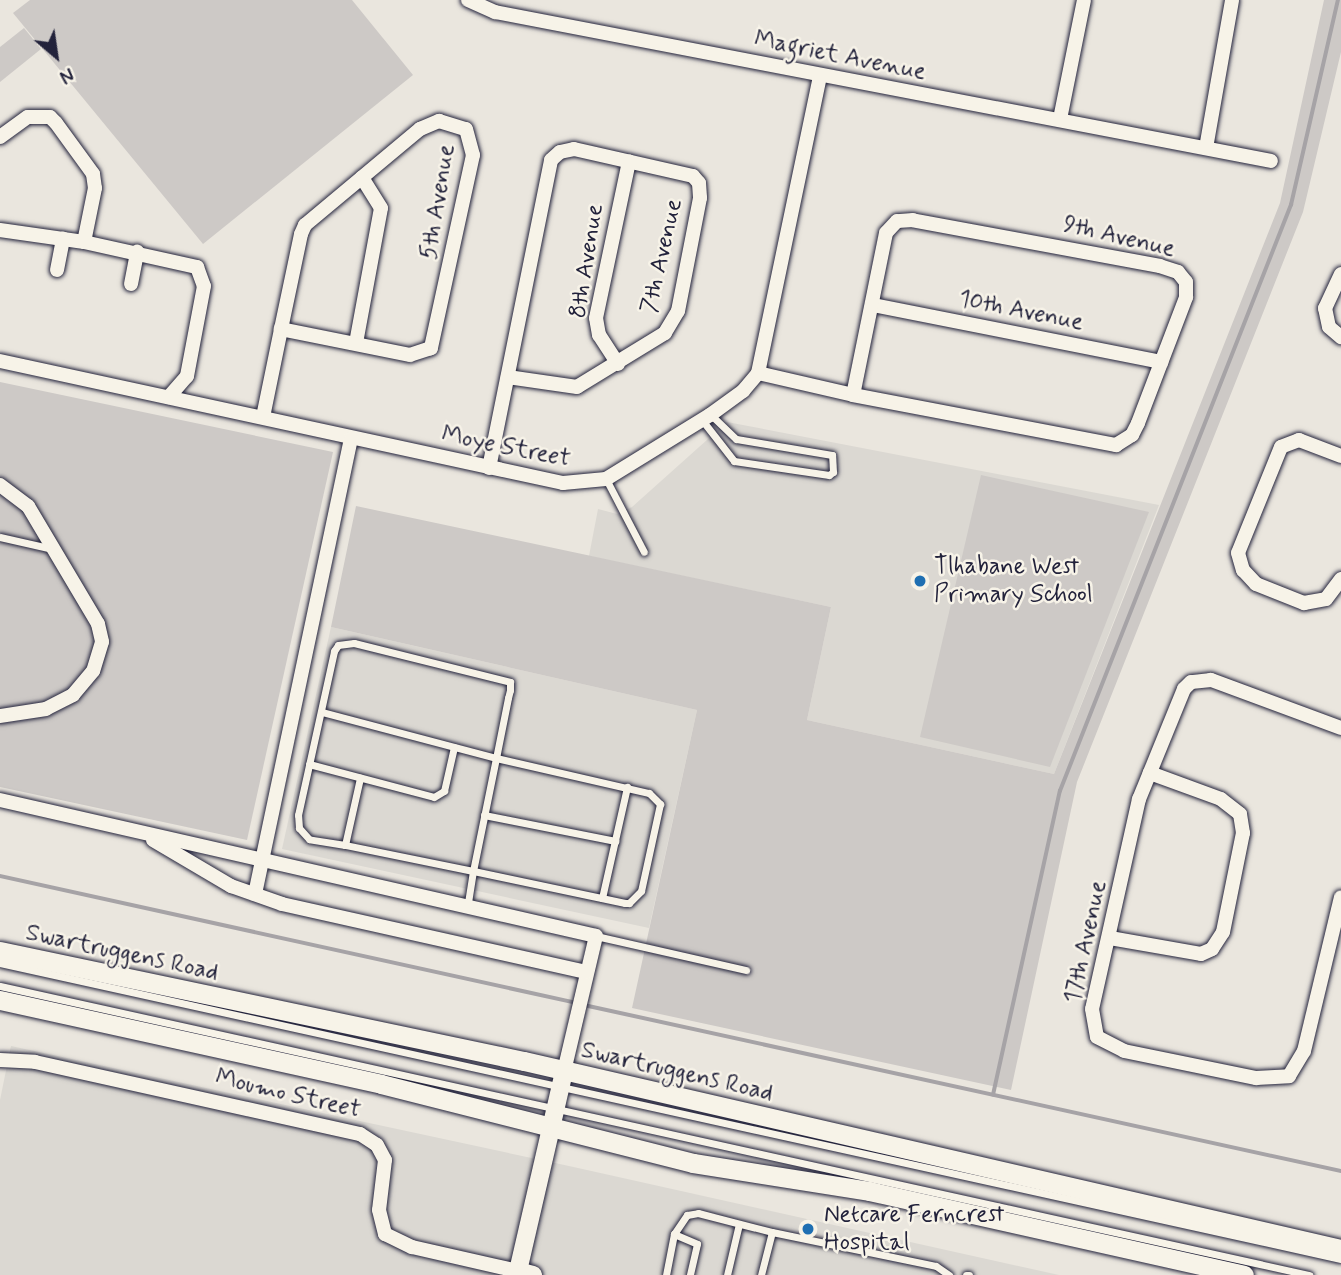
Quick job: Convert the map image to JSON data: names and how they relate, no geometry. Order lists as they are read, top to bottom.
{
  "streets": {
    "main road": ["Swartruggens Road"],
    "street": [
      "Magriet Avenue",
      "5th Avenue",
      "9th Avenue",
      "7th Avenue",
      "8th Avenue",
      "10th Avenue",
      "Moye Street",
      "17th Avenue",
      "Moumo Street"
    ]
  },
  "crossings": [
    ["5th Avenue", "Moye Street"],
    ["9th Avenue", "10th Avenue"],
    ["9th Avenue", "Moye Street"],
    ["7th Avenue", "8th Avenue"],
    ["7th Avenue", "Moye Street"],
    ["Swartruggens Road", "Moumo Street"]
  ],
  "places": ["Tlhabane West Primary School", "Netcare Ferncrest Hospital"],
  "north": "bottom right"
}
